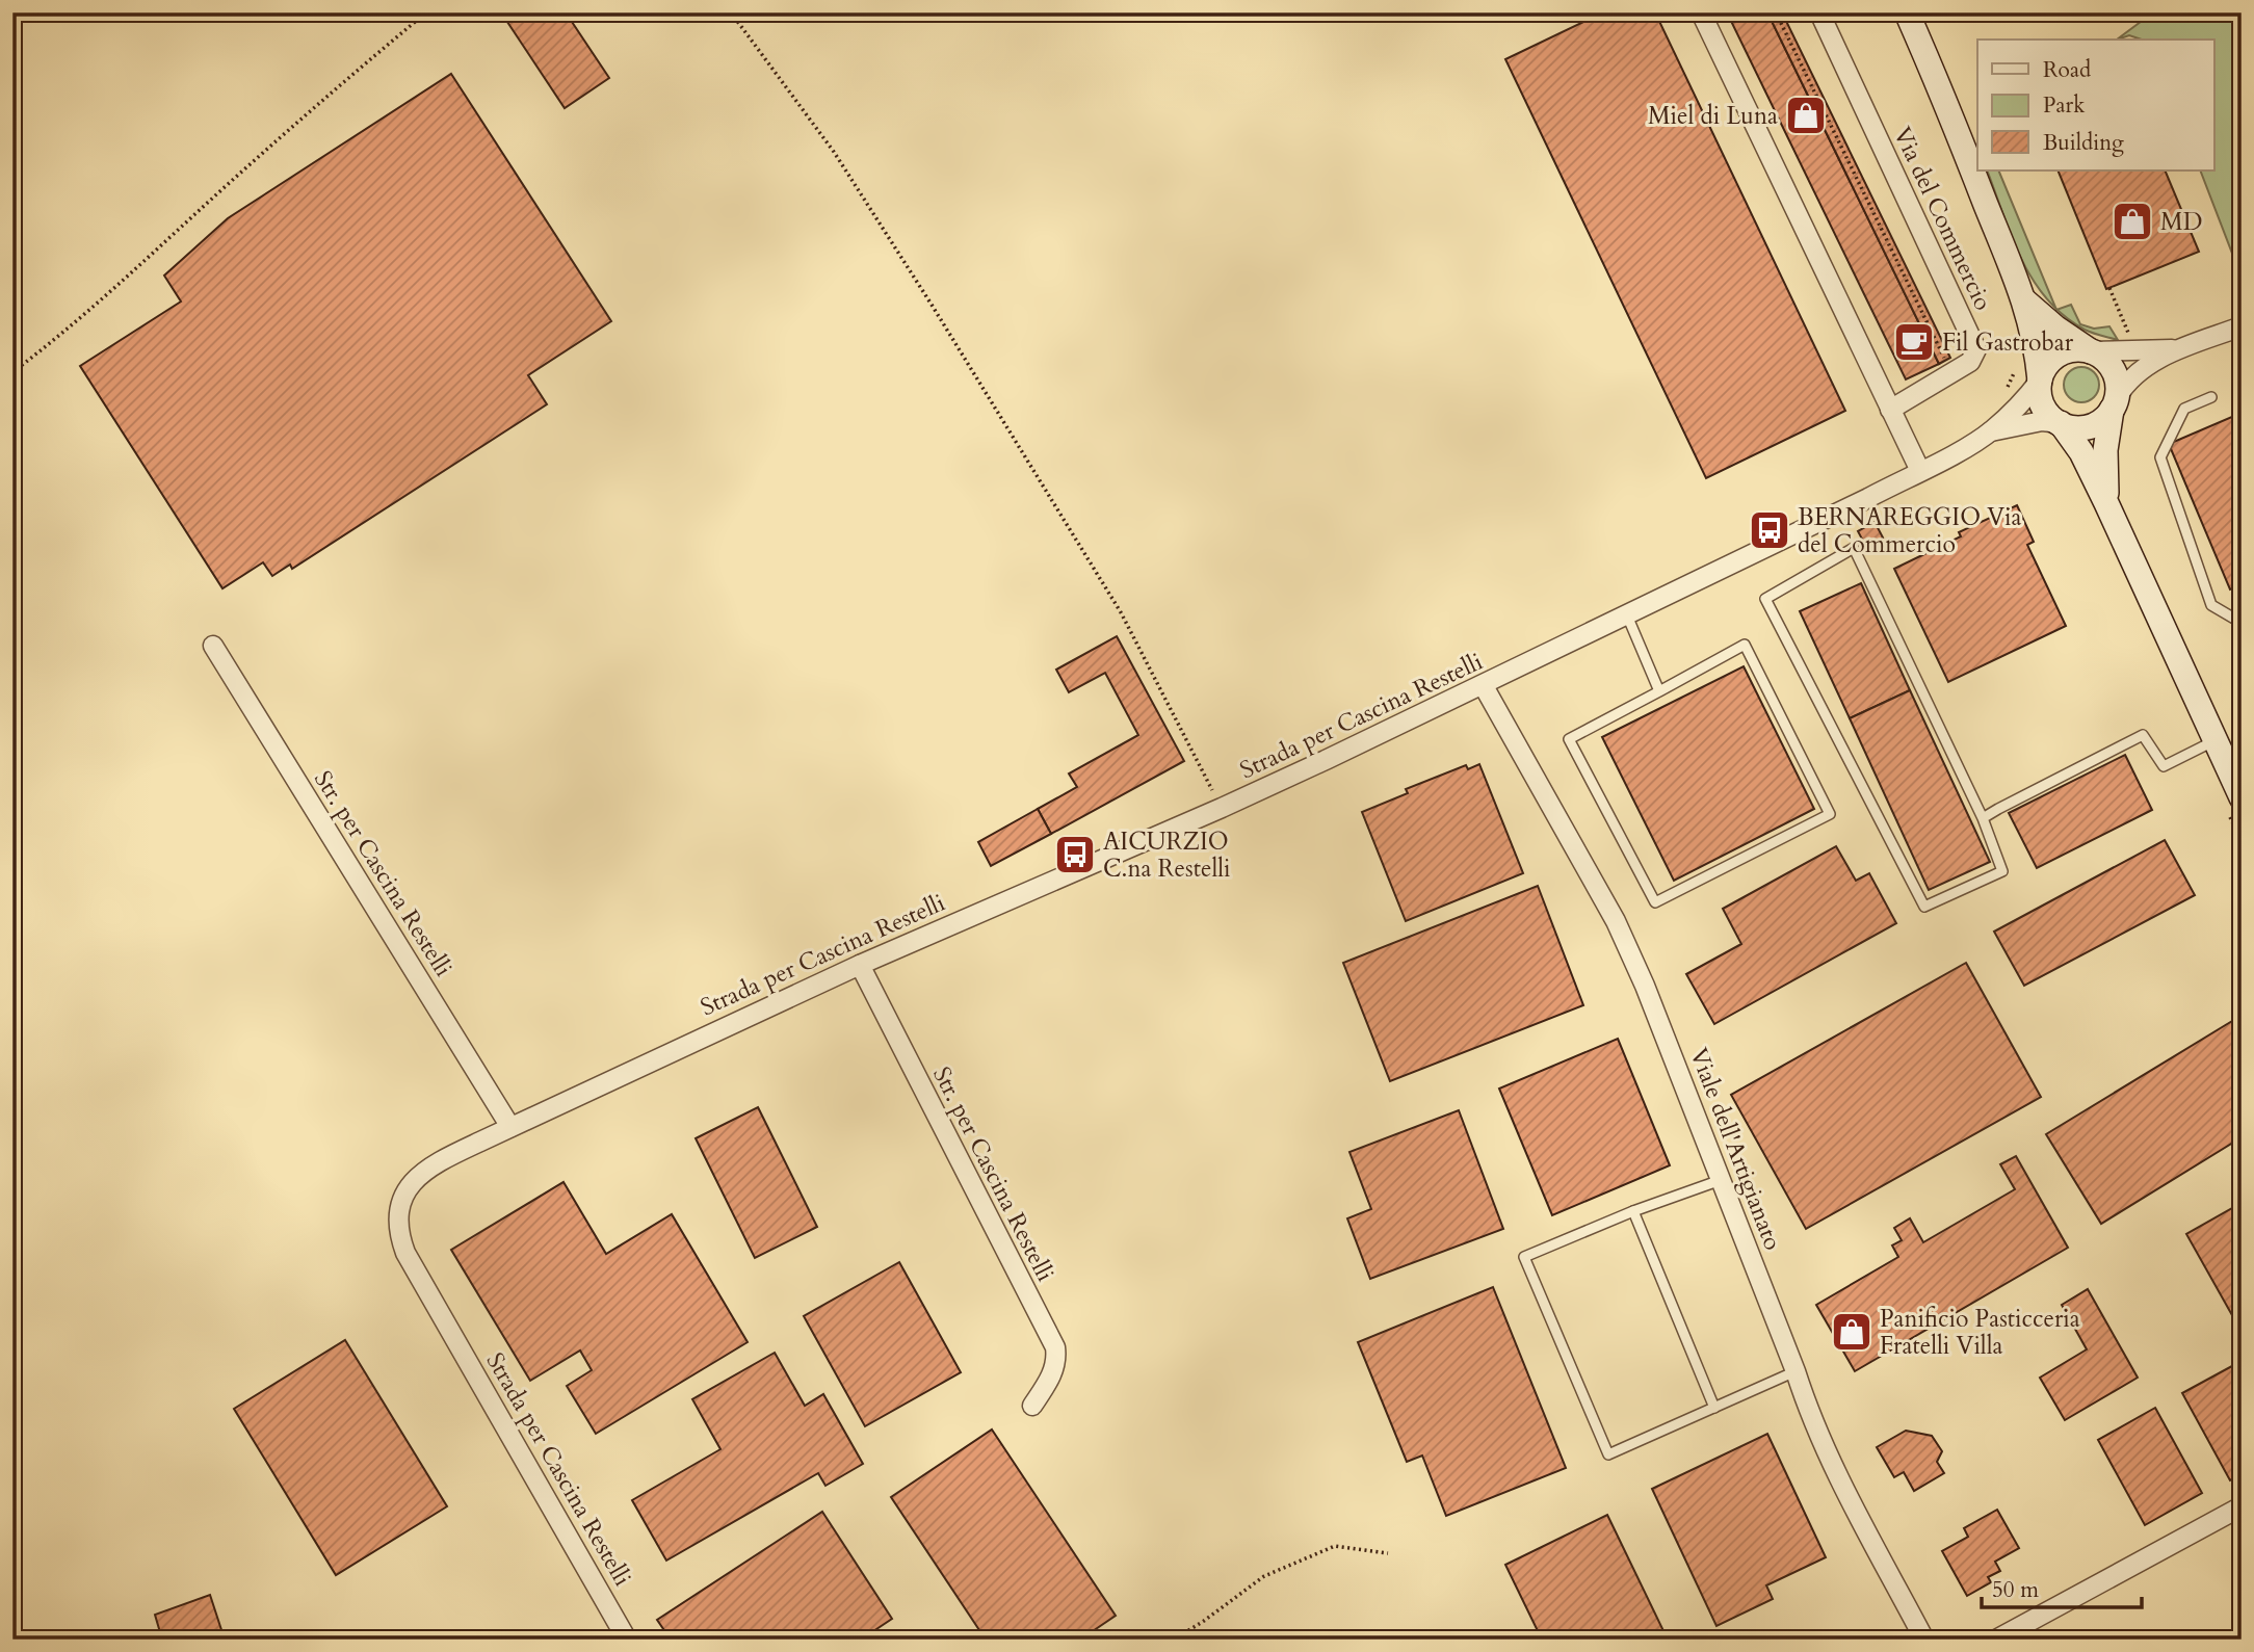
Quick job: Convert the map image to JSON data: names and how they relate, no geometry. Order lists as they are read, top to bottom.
{
  "streets": {
    "street": [
      "Via del Commercio",
      "Strada per Cascina Restelli",
      "Str. per Cascina Restelli",
      "Viale dell'Artigianato"
    ]
  },
  "crossings": [
    ["Strada per Cascina Restelli", "Str. per Cascina Restelli"],
    ["Strada per Cascina Restelli", "Viale dell'Artigianato"]
  ],
  "places": {
    "shop": ["Miel di Luna", "MD", "Panificio Pasticceria Fratelli Villa"],
    "cafe": ["Fil Gastrobar"],
    "bus stop": ["BERNAREGGIO Via del Commercio", "AICURZIO C.na Restelli"]
  },
  "legend": ["Road", "Park", "Building"],
  "scale_bar": "50 m"
}
